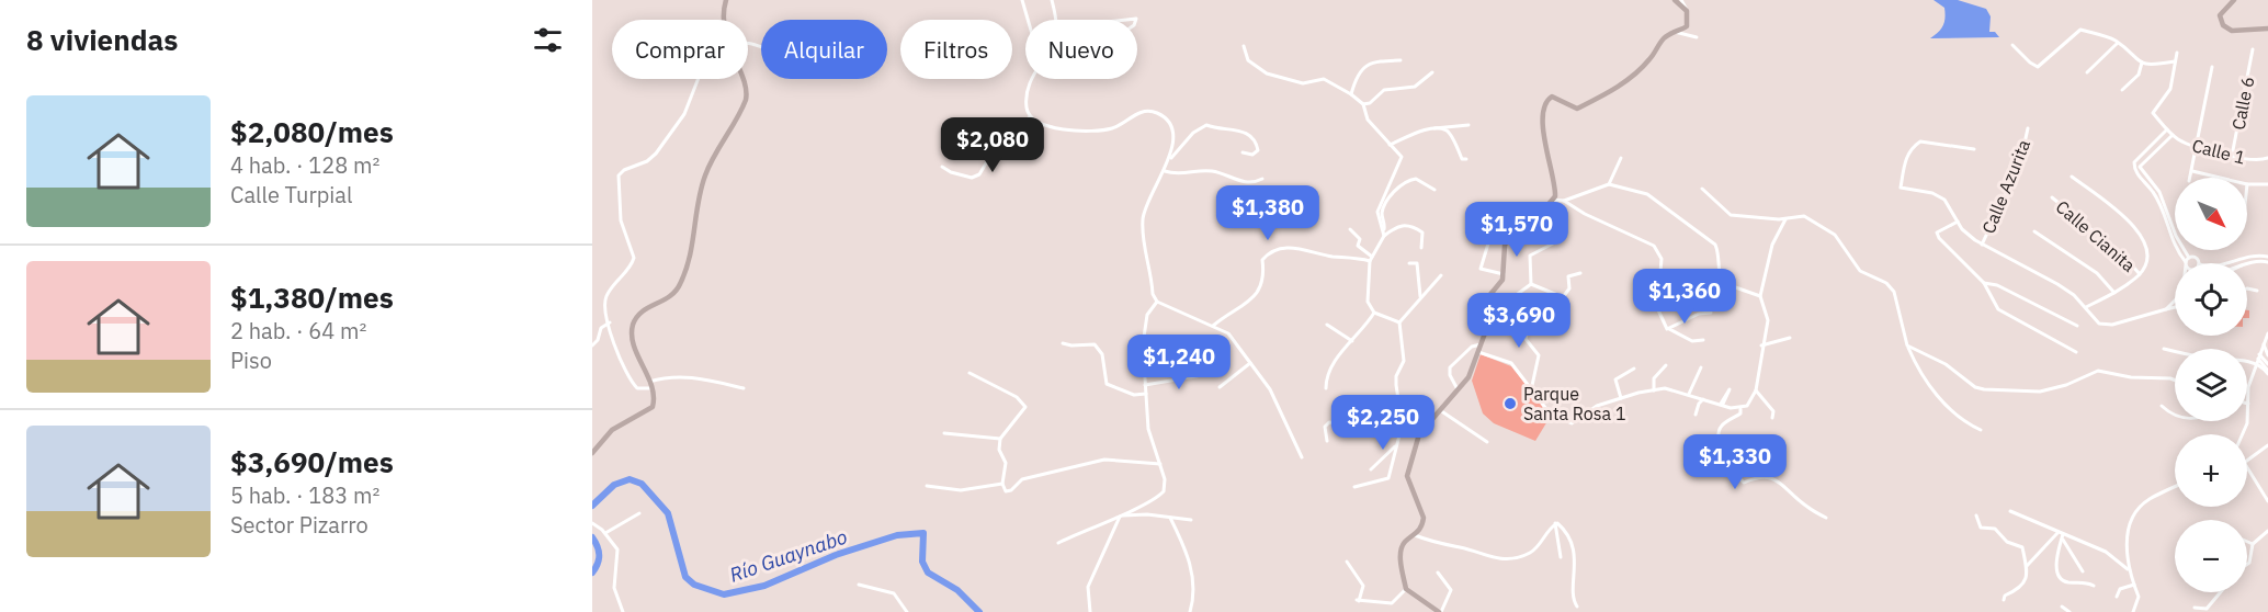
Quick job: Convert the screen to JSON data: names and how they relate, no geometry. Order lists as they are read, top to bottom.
{
  "streets": {
    "street": [
      "Calle 6",
      "Calle 1",
      "Calle Azurita",
      "Calle Cianita"
    ]
  },
  "crossings": [
    ["Calle 6", "Calle 1"]
  ],
  "water": ["Río Guaynabo"],
  "places": ["Parque Santa Rosa 1"],
  "north": "bottom right",
  "page": {
    "heading": "8 viviendas",
    "chip": [
      "Comprar",
      "Alquilar",
      "Filtros",
      "Nuevo"
    ],
    "list": [
      {
        "name": "$2,080/mes",
        "note": "4 hab. · 128 m² · Calle Turpial"
      },
      {
        "name": "$1,380/mes",
        "note": "2 hab. · 64 m² · Piso"
      },
      {
        "name": "$3,690/mes",
        "note": "5 hab. · 183 m² · Sector Pizarro"
      }
    ],
    "price": [
      "$2,080",
      "$1,380",
      "$1,570",
      "$1,360",
      "$3,690",
      "$1,240",
      "$2,250",
      "$1,330"
    ],
    "map_buttons": ["+", "−"]
  }
}
